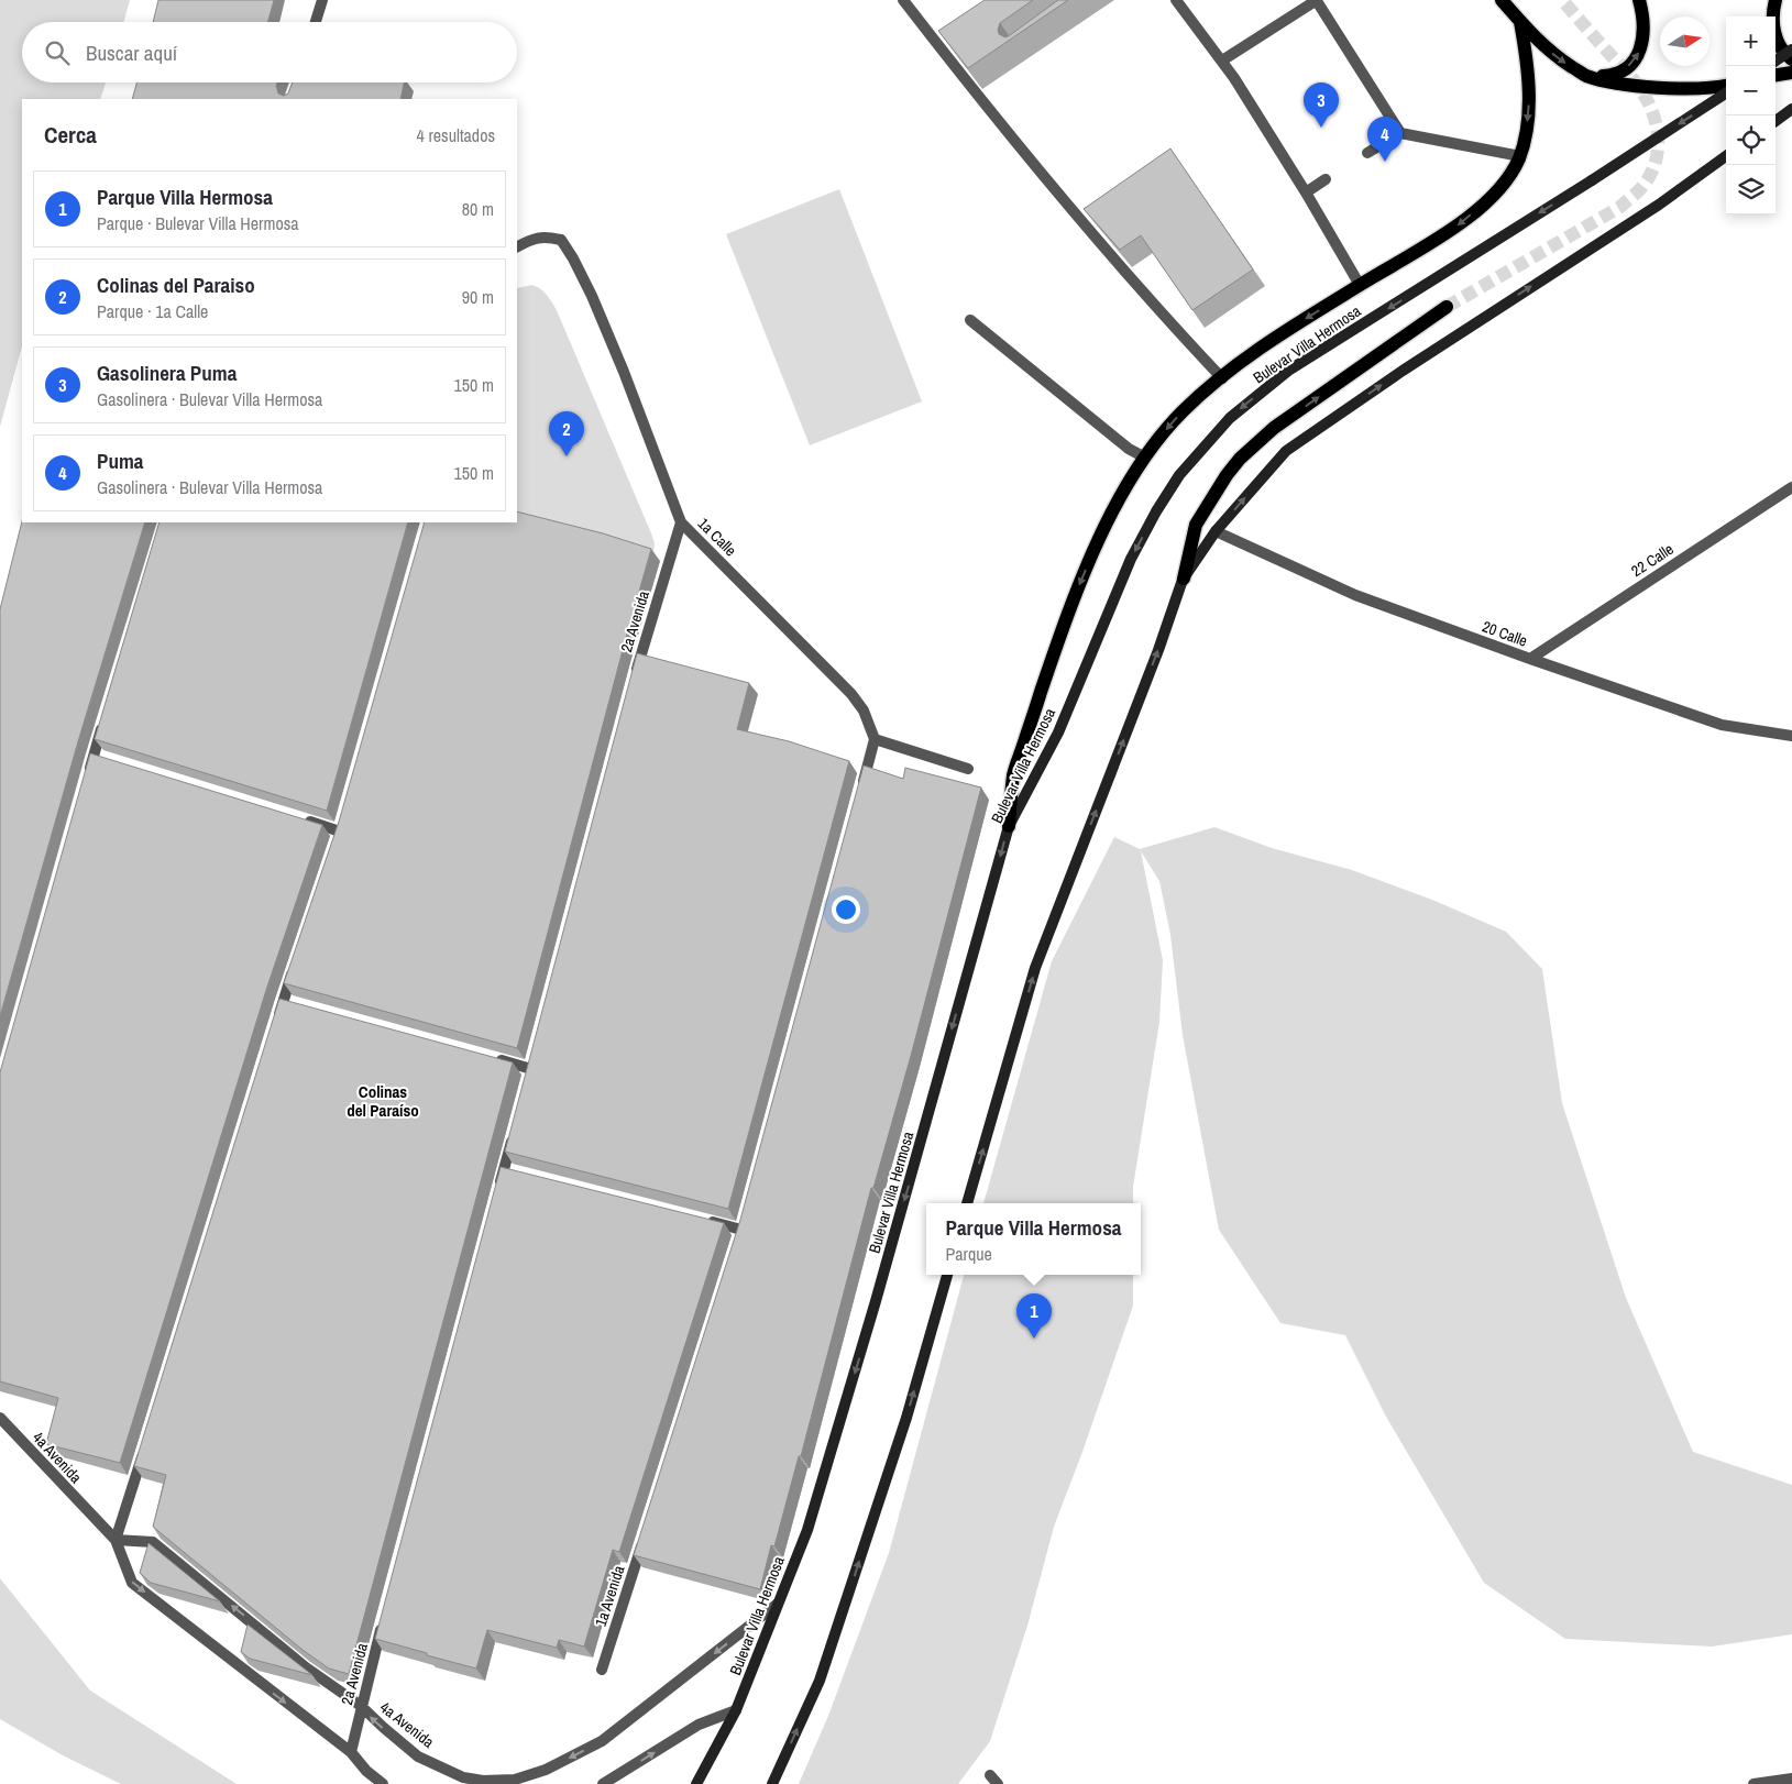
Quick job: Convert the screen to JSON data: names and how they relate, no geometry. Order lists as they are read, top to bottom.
{
  "streets": {
    "main road": ["Bulevar Villa Hermosa"],
    "street": [
      "1a Calle",
      "22 Calle",
      "2a Avenida",
      "20 Calle",
      "4a Avenida",
      "1a Avenida"
    ]
  },
  "crossings": [
    ["Bulevar Villa Hermosa", "4a Avenida"],
    ["1a Calle", "2a Avenida"],
    ["22 Calle", "20 Calle"],
    ["2a Avenida", "4a Avenida"]
  ],
  "districts": ["Colinas del Paraíso"],
  "north": "right",
  "page": {
    "map_buttons": ["+", "−"],
    "search": "Buscar aquí",
    "pins": [
      "3",
      "4",
      "2",
      "1"
    ],
    "heading": ["Cerca", "4 resultados"],
    "list": [
      {
        "mark": "1",
        "name": "Parque Villa Hermosa",
        "note": "Parque · Bulevar Villa Hermosa",
        "value": "80 m"
      },
      {
        "mark": "2",
        "name": "Colinas del Paraiso",
        "note": "Parque · 1a Calle",
        "value": "90 m"
      },
      {
        "mark": "3",
        "name": "Gasolinera Puma",
        "note": "Gasolinera · Bulevar Villa Hermosa",
        "value": "150 m"
      },
      {
        "mark": "4",
        "name": "Puma",
        "note": "Gasolinera · Bulevar Villa Hermosa",
        "value": "150 m"
      }
    ],
    "popup": ["Parque Villa Hermosa", "Parque"]
  }
}
